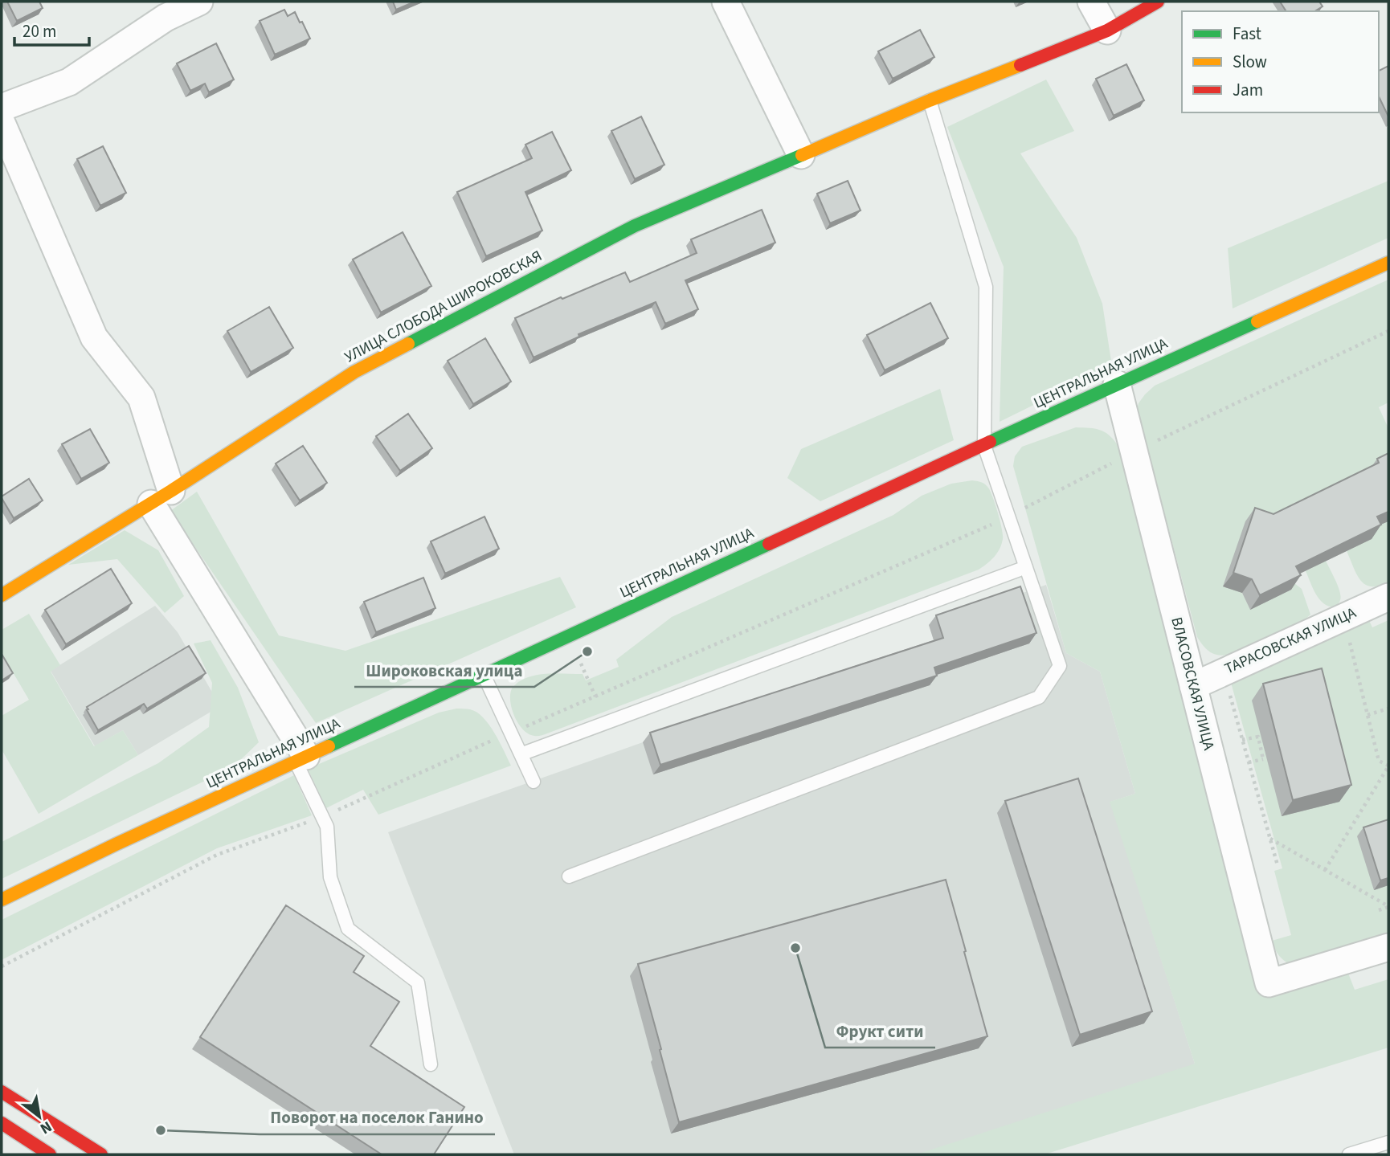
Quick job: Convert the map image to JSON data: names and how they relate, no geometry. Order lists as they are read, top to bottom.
{
  "streets": {
    "main road": ["УЛИЦА СЛОБОДА ШИРОКОВСКАЯ", "ЦЕНТРАЛЬНАЯ УЛИЦА"],
    "street": ["ТАРАСОВСКАЯ УЛИЦА", "ВЛАСОВСКАЯ УЛИЦА"]
  },
  "crossings": [
    ["ЦЕНТРАЛЬНАЯ УЛИЦА", "ВЛАСОВСКАЯ УЛИЦА"],
    ["ТАРАСОВСКАЯ УЛИЦА", "ВЛАСОВСКАЯ УЛИЦА"]
  ],
  "places": ["Широковская улица", "Фрукт сити", "Поворот на поселок Ганино"],
  "legend": ["Fast", "Slow", "Jam"],
  "scale_bar": "20 m",
  "north": "bottom right"
}
